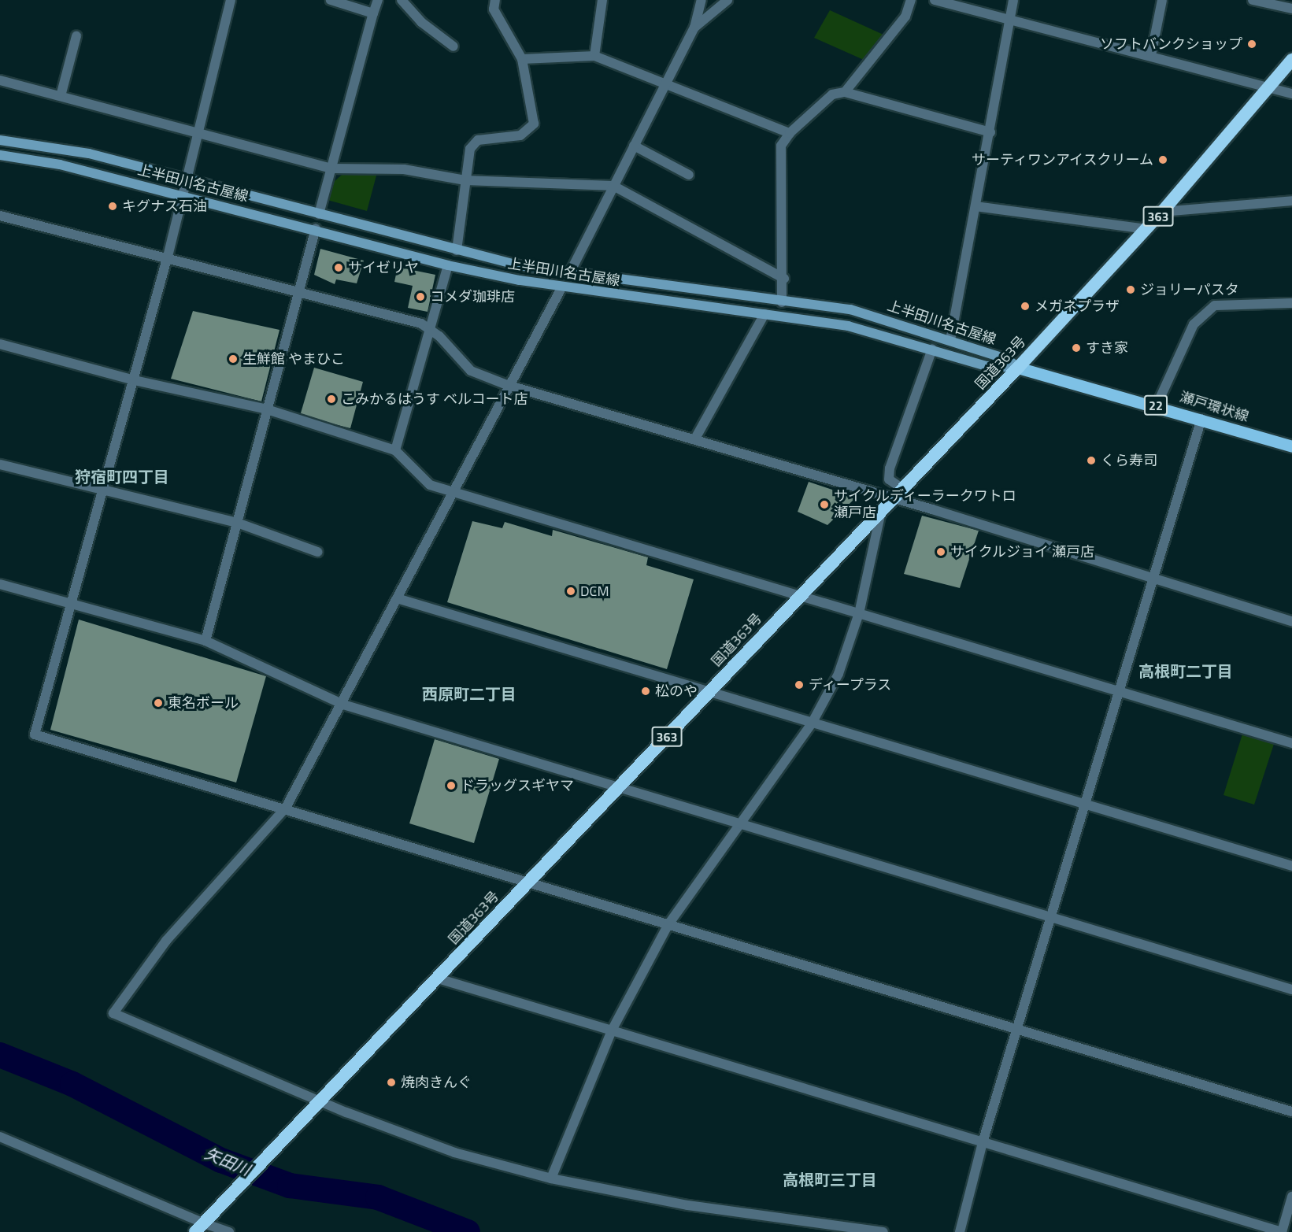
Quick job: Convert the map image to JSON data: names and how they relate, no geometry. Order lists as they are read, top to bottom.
{
  "streets": {
    "highway": ["363", "国道363号"],
    "main road": ["上半田川名古屋線", "22", "瀬戸環状線"]
  },
  "crossings": [
    ["上半田川名古屋線", "国道363号"],
    ["上半田川名古屋線", "瀬戸環状線"],
    ["国道363号", "瀬戸環状線"]
  ],
  "districts": [
    "狩宿町四丁目",
    "高根町二丁目",
    "西原町二丁目",
    "高根町三丁目"
  ],
  "water": ["矢田川"],
  "places": [
    "ソフトバンクショップ",
    "サーティワンアイスクリーム",
    "キグナス石油",
    "サイゼリヤ",
    "ジョリーパスタ",
    "コメダ珈琲店",
    "メガネプラザ",
    "すき家",
    "生鮮館 やまひこ",
    "こみかるはうす ベルコート店",
    "くら寿司",
    "サイクルディーラークワトロ 瀬戸店",
    "サイクルジョイ 瀬戸店",
    "DCM",
    "ディープラス",
    "松のや",
    "東名ボール",
    "ドラッグスギヤマ",
    "焼肉きんぐ"
  ]
}
